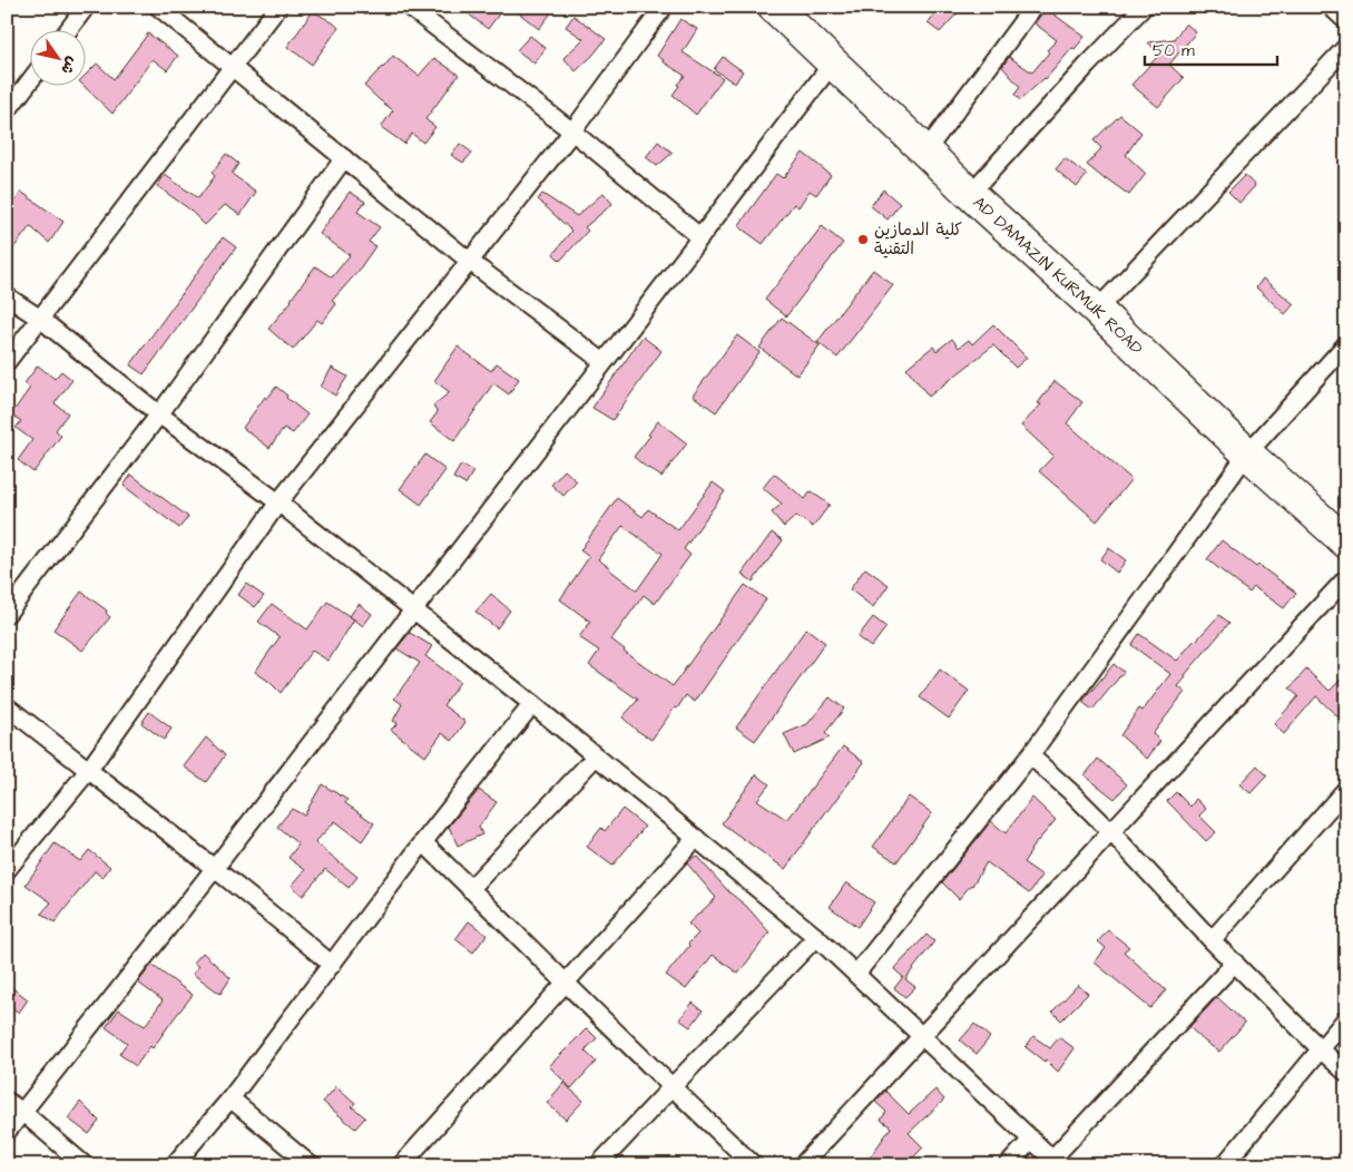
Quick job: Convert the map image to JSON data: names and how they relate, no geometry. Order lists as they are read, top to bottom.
{
  "streets": {
    "highway": ["AD DAMAZIN KURMUK ROAD"]
  },
  "places": ["كلية الدمازين التقنية"],
  "scale_bar": "50 m",
  "north": "bottom right"
}
